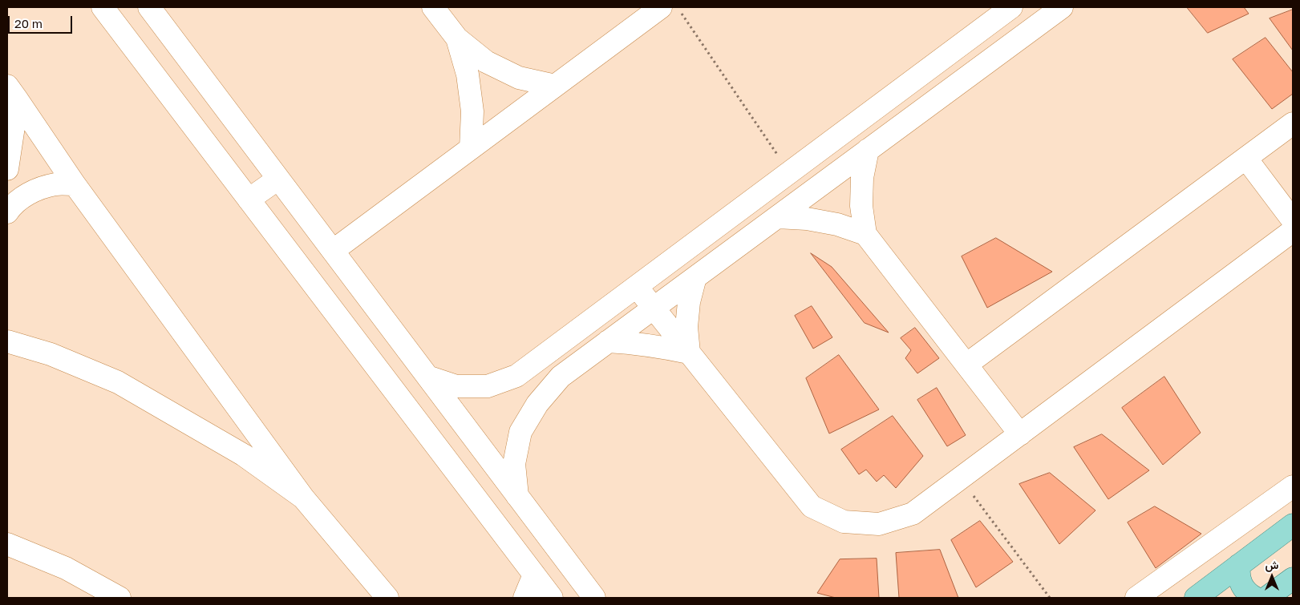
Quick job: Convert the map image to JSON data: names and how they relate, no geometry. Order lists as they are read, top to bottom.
{
  "scale_bar": "20 m",
  "north": "top"
}
